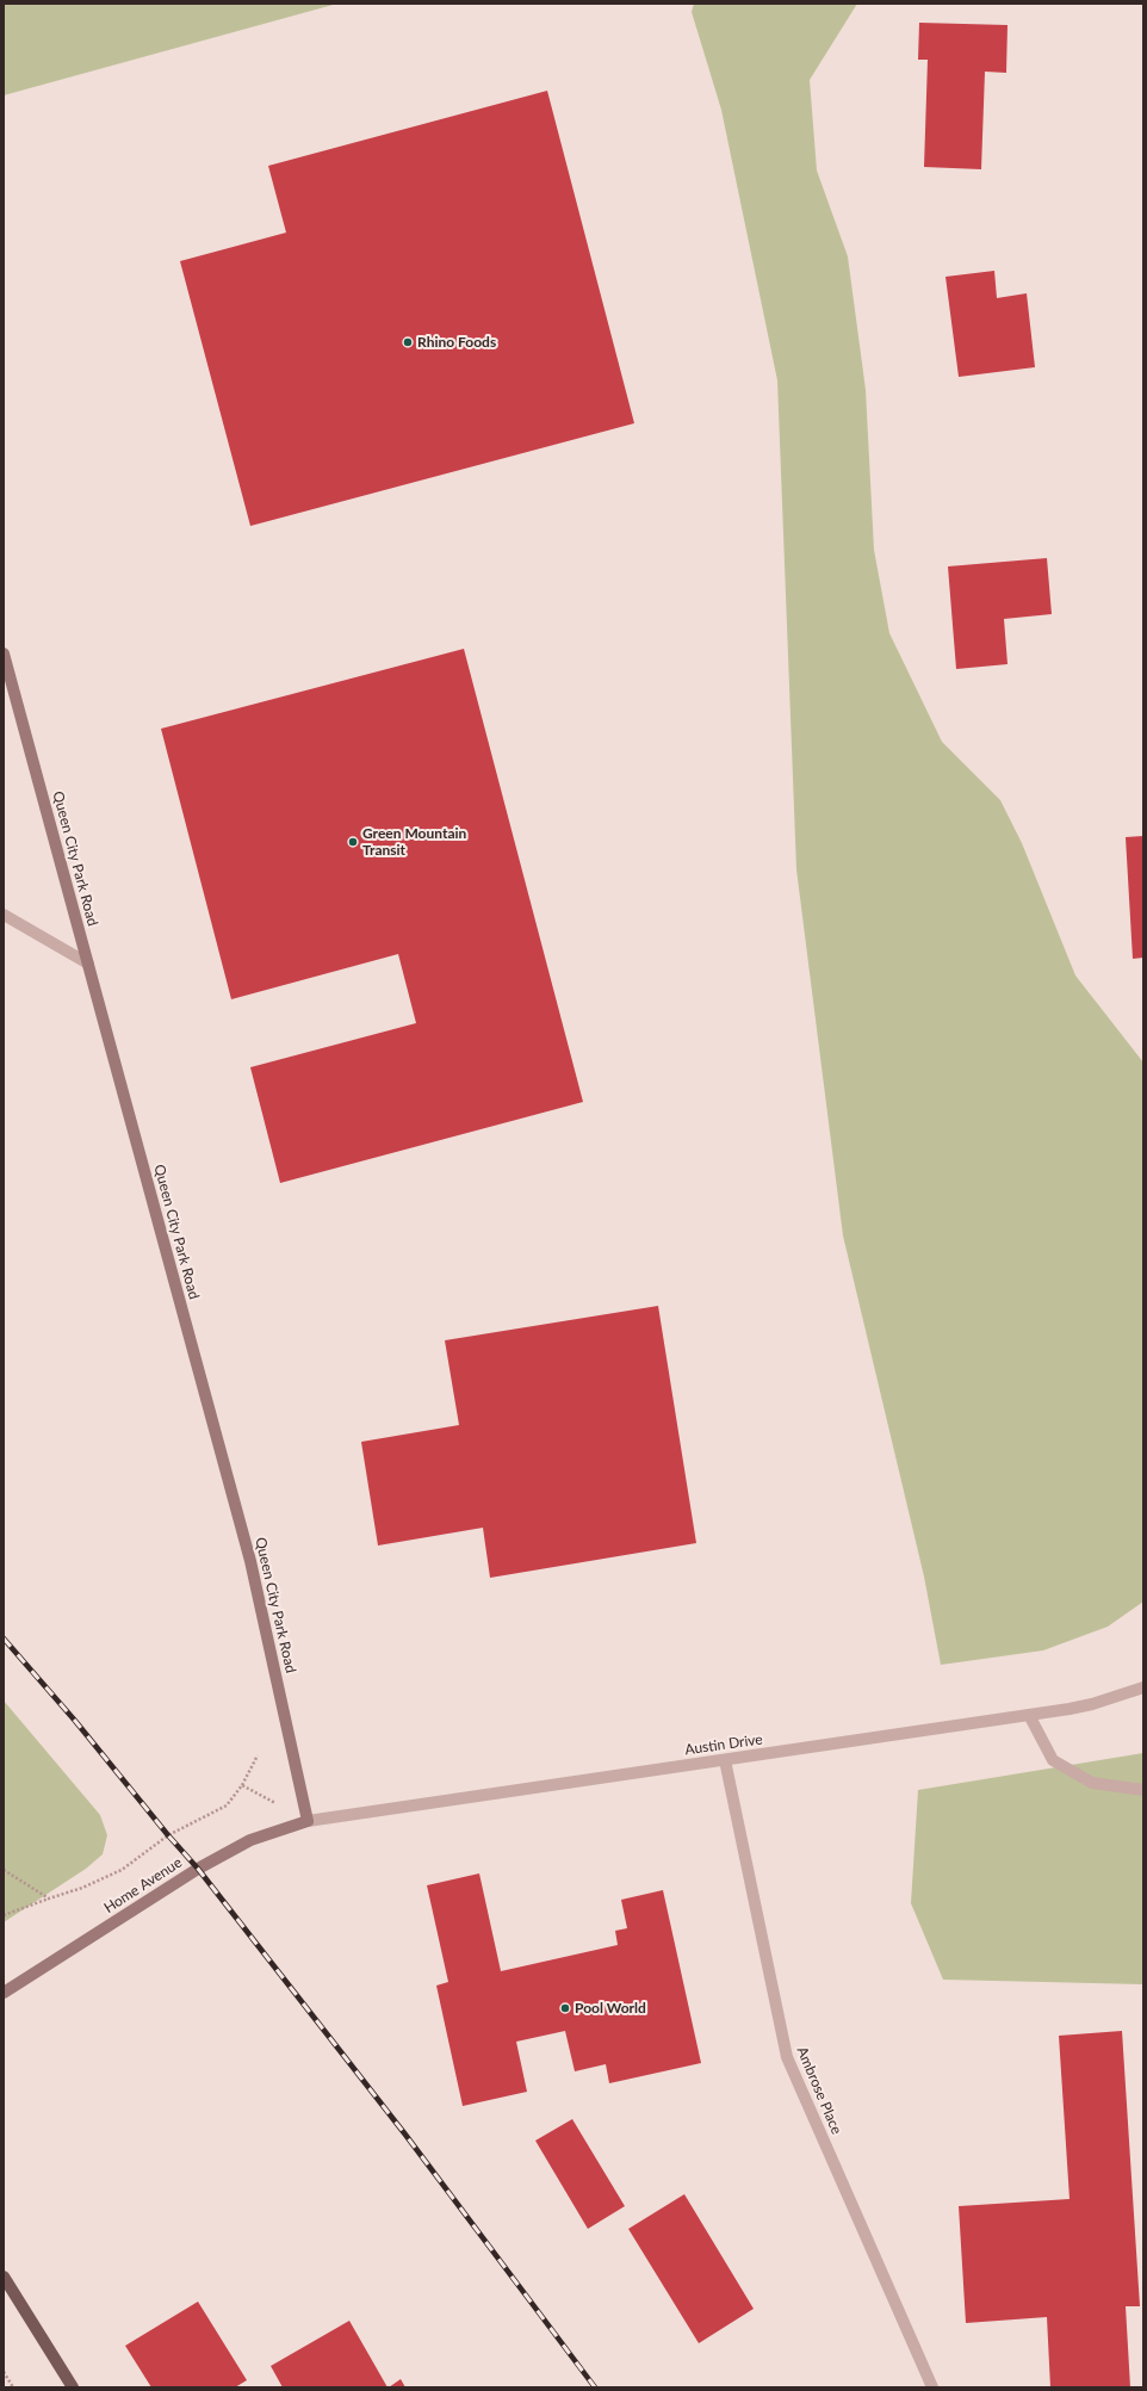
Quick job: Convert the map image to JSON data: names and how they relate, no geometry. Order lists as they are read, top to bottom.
{
  "streets": {
    "street": [
      "Queen City Park Road",
      "Austin Drive",
      "Home Avenue",
      "Ambrose Place"
    ]
  },
  "crossings": [
    ["Queen City Park Road", "Austin Drive"],
    ["Queen City Park Road", "Home Avenue"],
    ["Austin Drive", "Home Avenue"],
    ["Austin Drive", "Ambrose Place"]
  ],
  "places": ["Rhino Foods", "Green Mountain Transit", "Pool World"]
}
